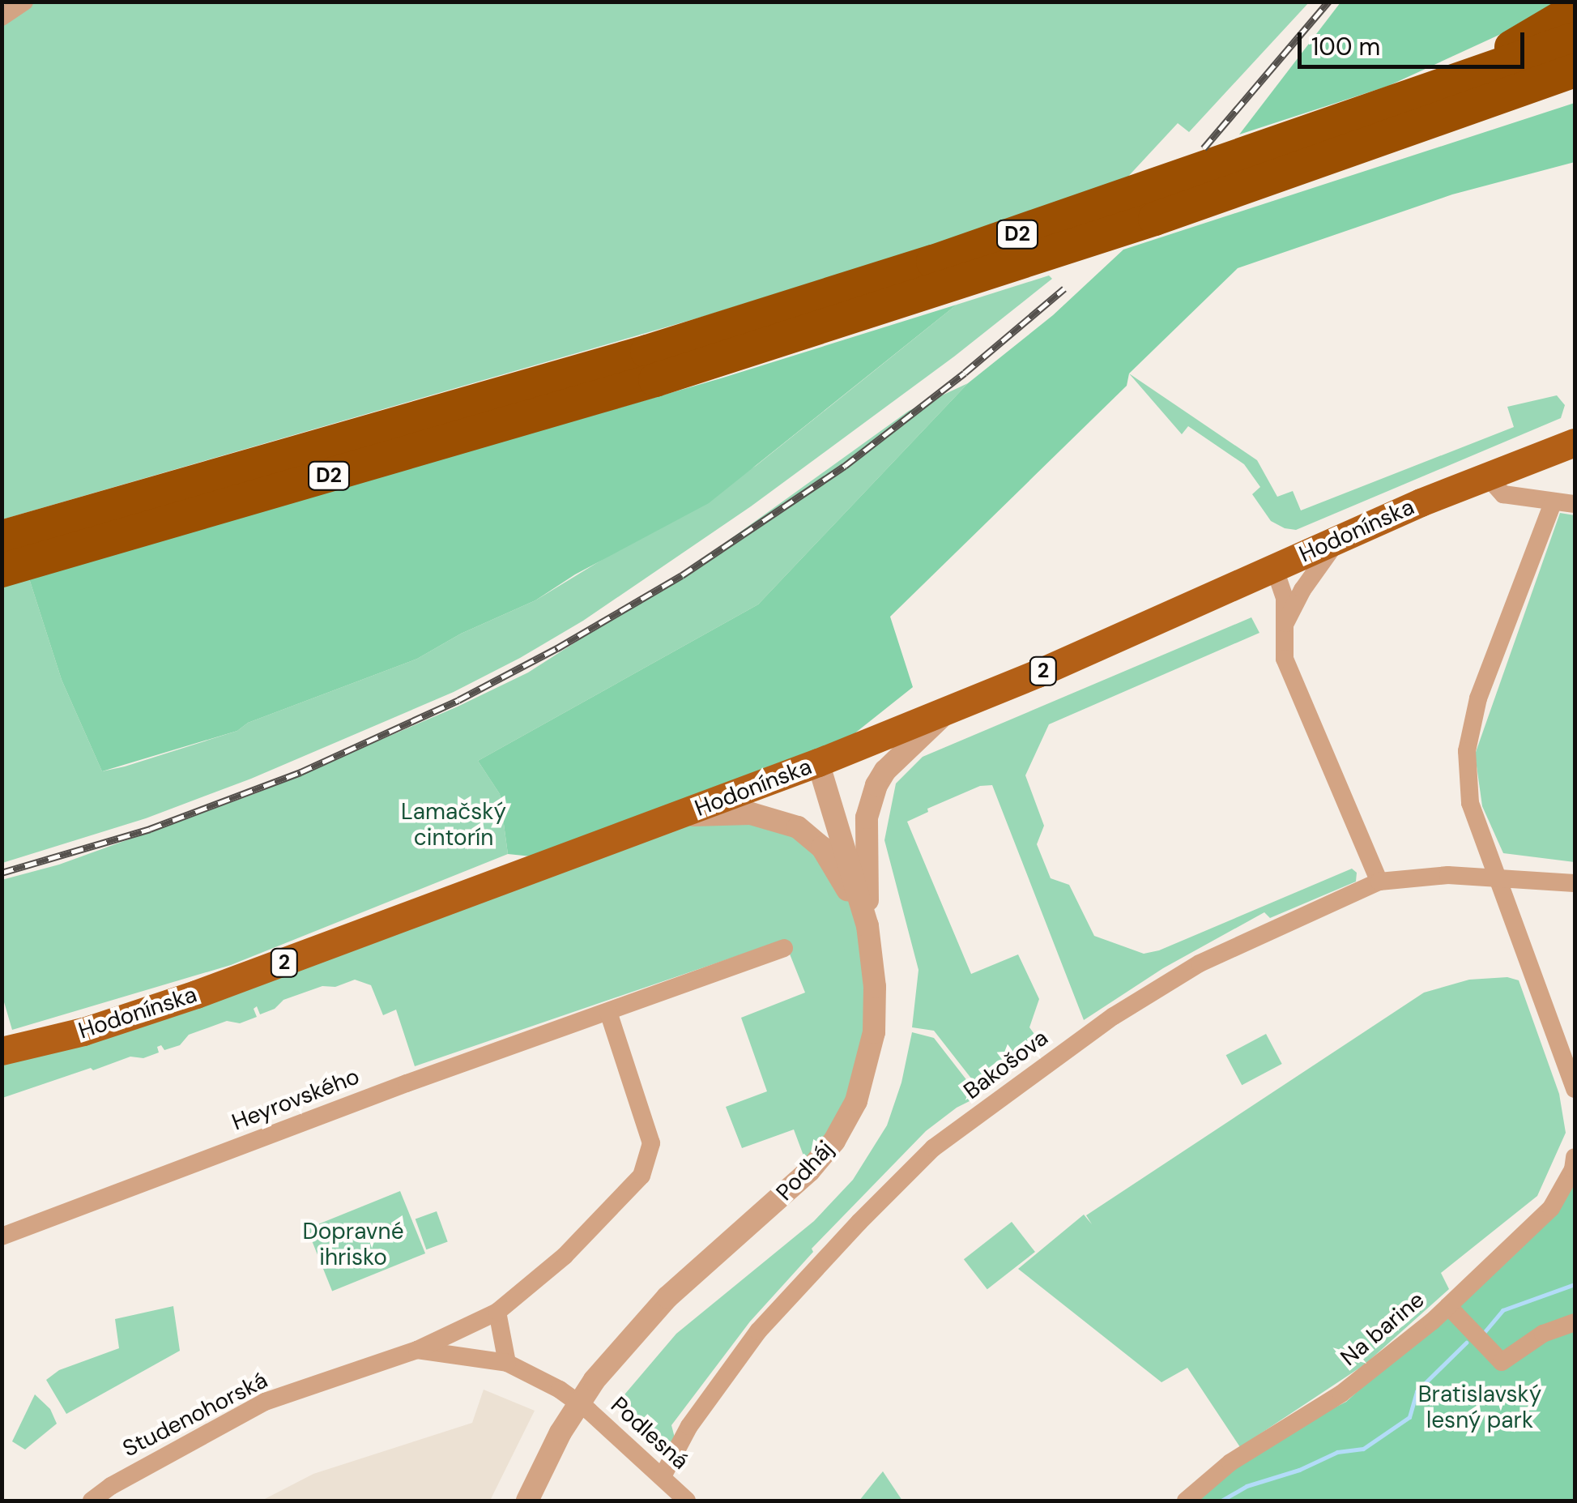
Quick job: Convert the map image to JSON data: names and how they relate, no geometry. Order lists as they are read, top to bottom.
{
  "streets": {
    "highway": ["D2"],
    "main road": ["Hodonínska", "2"],
    "street": [
      "Bakošova",
      "Heyrovského",
      "Podháj",
      "Na barine",
      "Studenohorská",
      "Podlesná"
    ]
  },
  "crossings": [
    ["Hodonínska", "Podháj"],
    ["Bakošova", "Podlesná"],
    ["Heyrovského", "Studenohorská"],
    ["Podháj", "Studenohorská"],
    ["Podháj", "Podlesná"],
    ["Studenohorská", "Podlesná"]
  ],
  "parks": ["Lamačský cintorín", "Dopravné ihrisko", "Bratislavský lesný park"],
  "scale_bar": "100 m"
}
